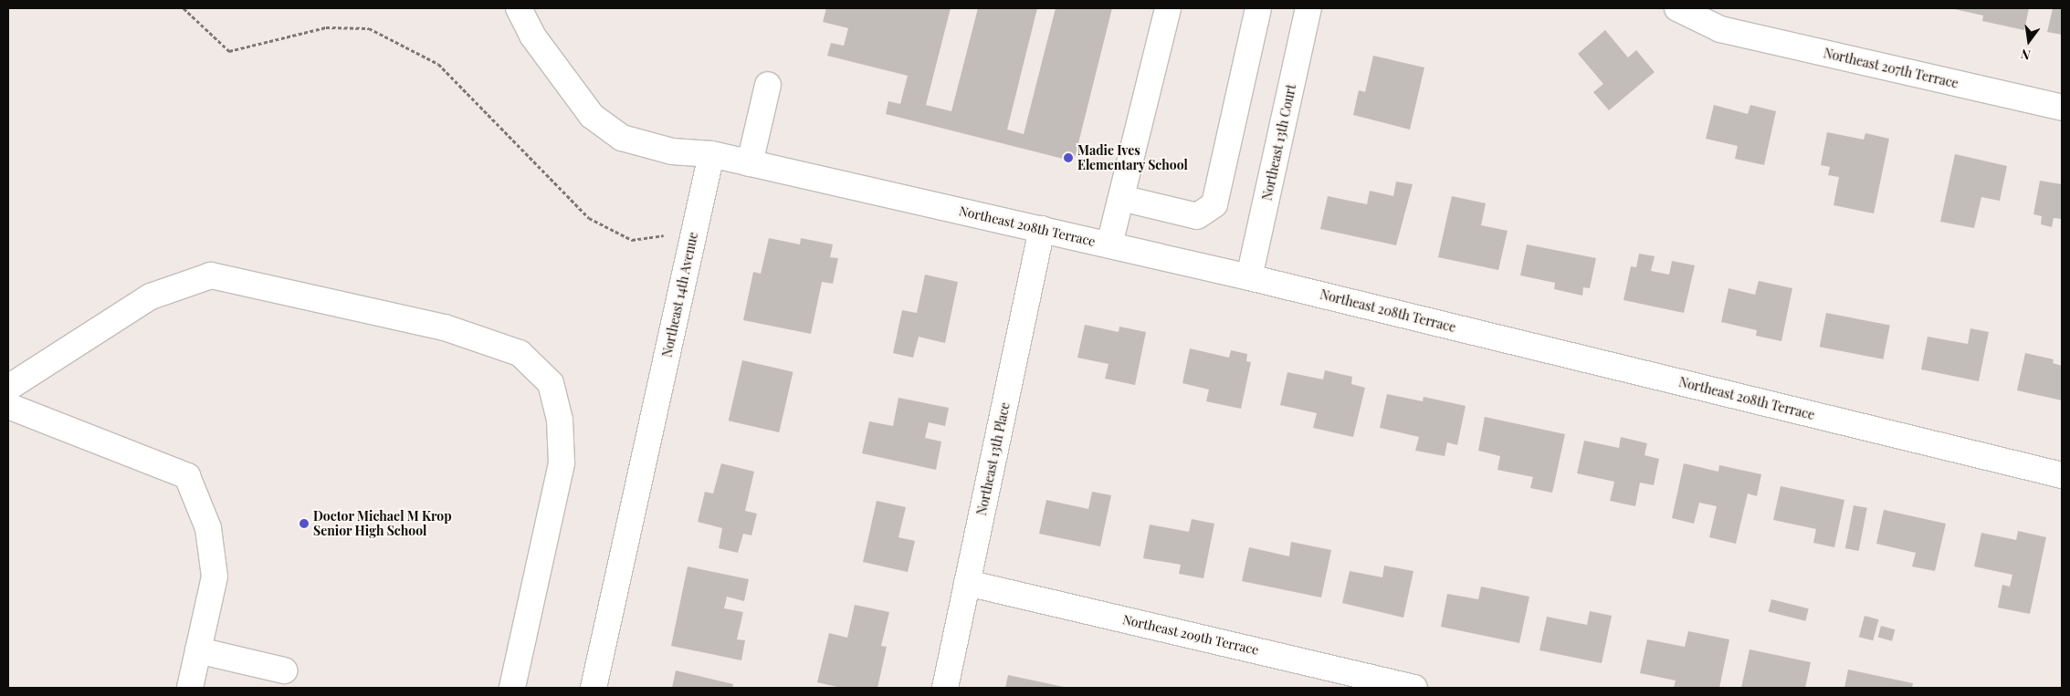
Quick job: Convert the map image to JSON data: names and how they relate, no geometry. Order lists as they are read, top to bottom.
{
  "streets": {
    "street": [
      "Northeast 207th Terrace",
      "Northeast 13th Court",
      "Northeast 208th Terrace",
      "Northeast 14th Avenue",
      "Northeast 13th Place",
      "Northeast 209th Terrace"
    ]
  },
  "crossings": [
    ["Northeast 13th Court", "Northeast 208th Terrace"],
    ["Northeast 208th Terrace", "Northeast 14th Avenue"],
    ["Northeast 208th Terrace", "Northeast 13th Place"],
    ["Northeast 13th Place", "Northeast 209th Terrace"]
  ],
  "places": ["Madie Ives Elementary School", "Doctor Michael M Krop Senior High School"],
  "north": "bottom"
}
